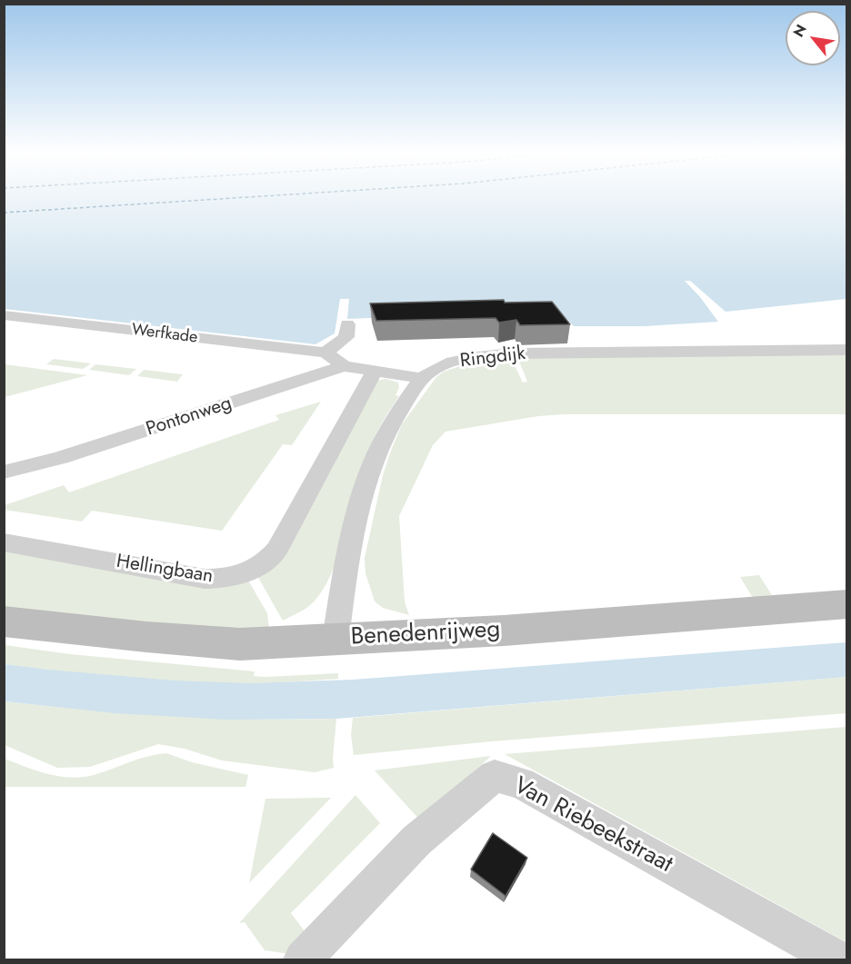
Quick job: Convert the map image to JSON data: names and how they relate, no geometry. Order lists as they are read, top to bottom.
{
  "streets": {
    "street": [
      "Werfkade",
      "Ringdijk",
      "Pontonweg",
      "Hellingbaan",
      "Benedenrijweg",
      "Van Riebeekstraat"
    ]
  },
  "crossings": [
    ["Ringdijk", "Benedenrijweg"],
    ["Pontonweg", "Hellingbaan"]
  ],
  "north": "top left"
}
